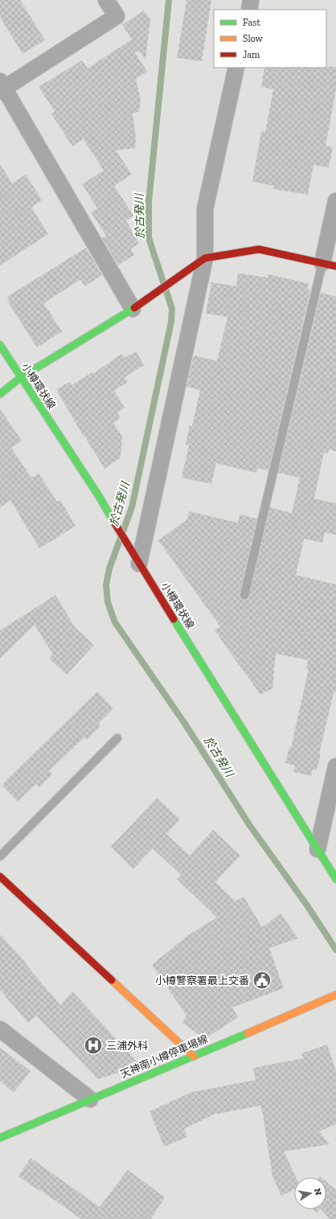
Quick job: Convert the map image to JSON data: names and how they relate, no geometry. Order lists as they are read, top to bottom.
{
  "streets": {
    "main road": ["小樽環状線", "天神南小樽停車場線"]
  },
  "water": ["於古発川"],
  "places": {
    "public building": ["小樽警察署最上交番"],
    "hospital": ["三浦外科"]
  },
  "legend": ["Fast", "Slow", "Jam"],
  "north": "right"
}
